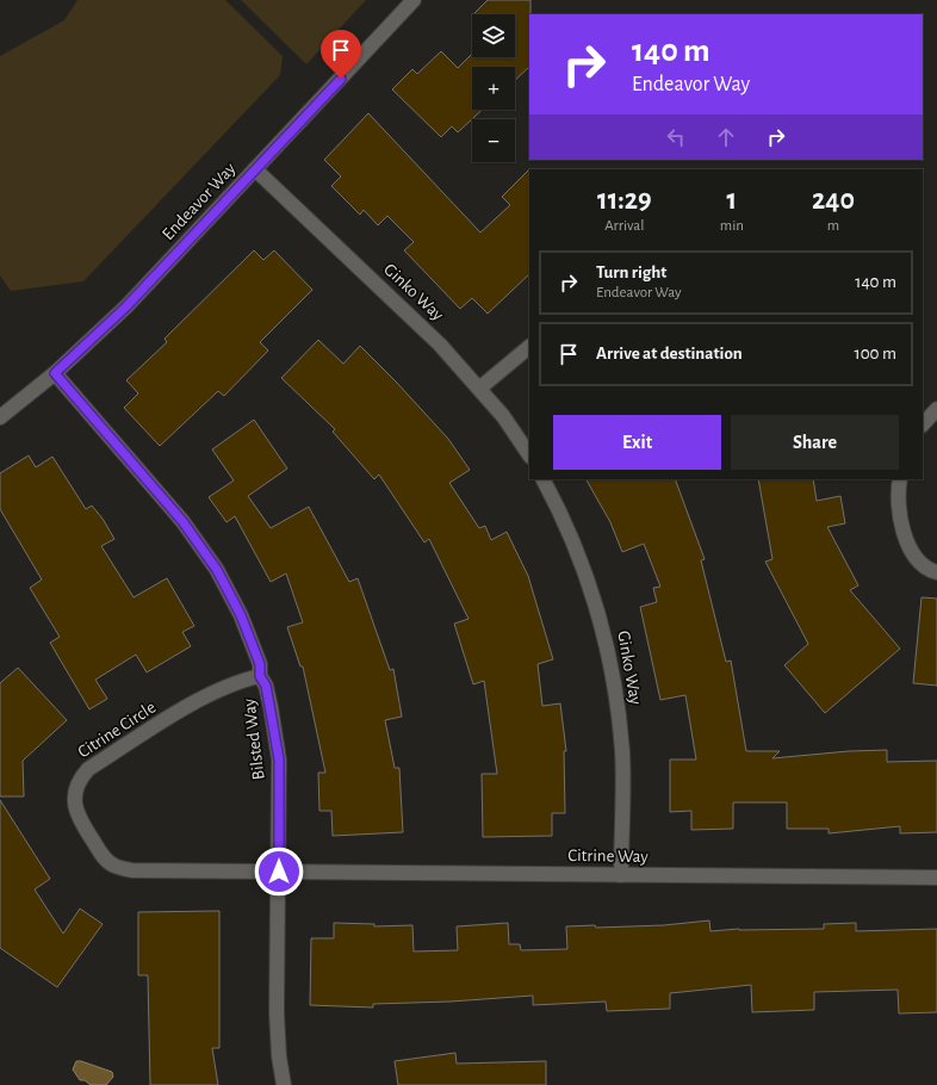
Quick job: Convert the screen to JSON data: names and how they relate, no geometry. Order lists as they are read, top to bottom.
{
  "streets": {
    "street": [
      "Endeavor Way",
      "Ginko Way",
      "Citrine Circle",
      "Bilsted Way",
      "Citrine Way"
    ]
  },
  "crossings": [
    ["Endeavor Way", "Ginko Way"],
    ["Endeavor Way", "Bilsted Way"],
    ["Ginko Way", "Citrine Way"],
    ["Citrine Circle", "Bilsted Way"],
    ["Citrine Circle", "Citrine Way"],
    ["Bilsted Way", "Citrine Way"]
  ],
  "page": {
    "map_buttons": ["+", "−"],
    "turn": ["140 m", "Endeavor Way"],
    "eta": [
      "11:29",
      "Arrival",
      "1",
      "min",
      "240",
      "m"
    ],
    "list": [
      {
        "name": "Turn right",
        "note": "Endeavor Way",
        "value": "140 m"
      },
      {
        "name": "Arrive at destination",
        "value": "100 m"
      }
    ],
    "buttons": ["Exit", "Share"]
  }
}
